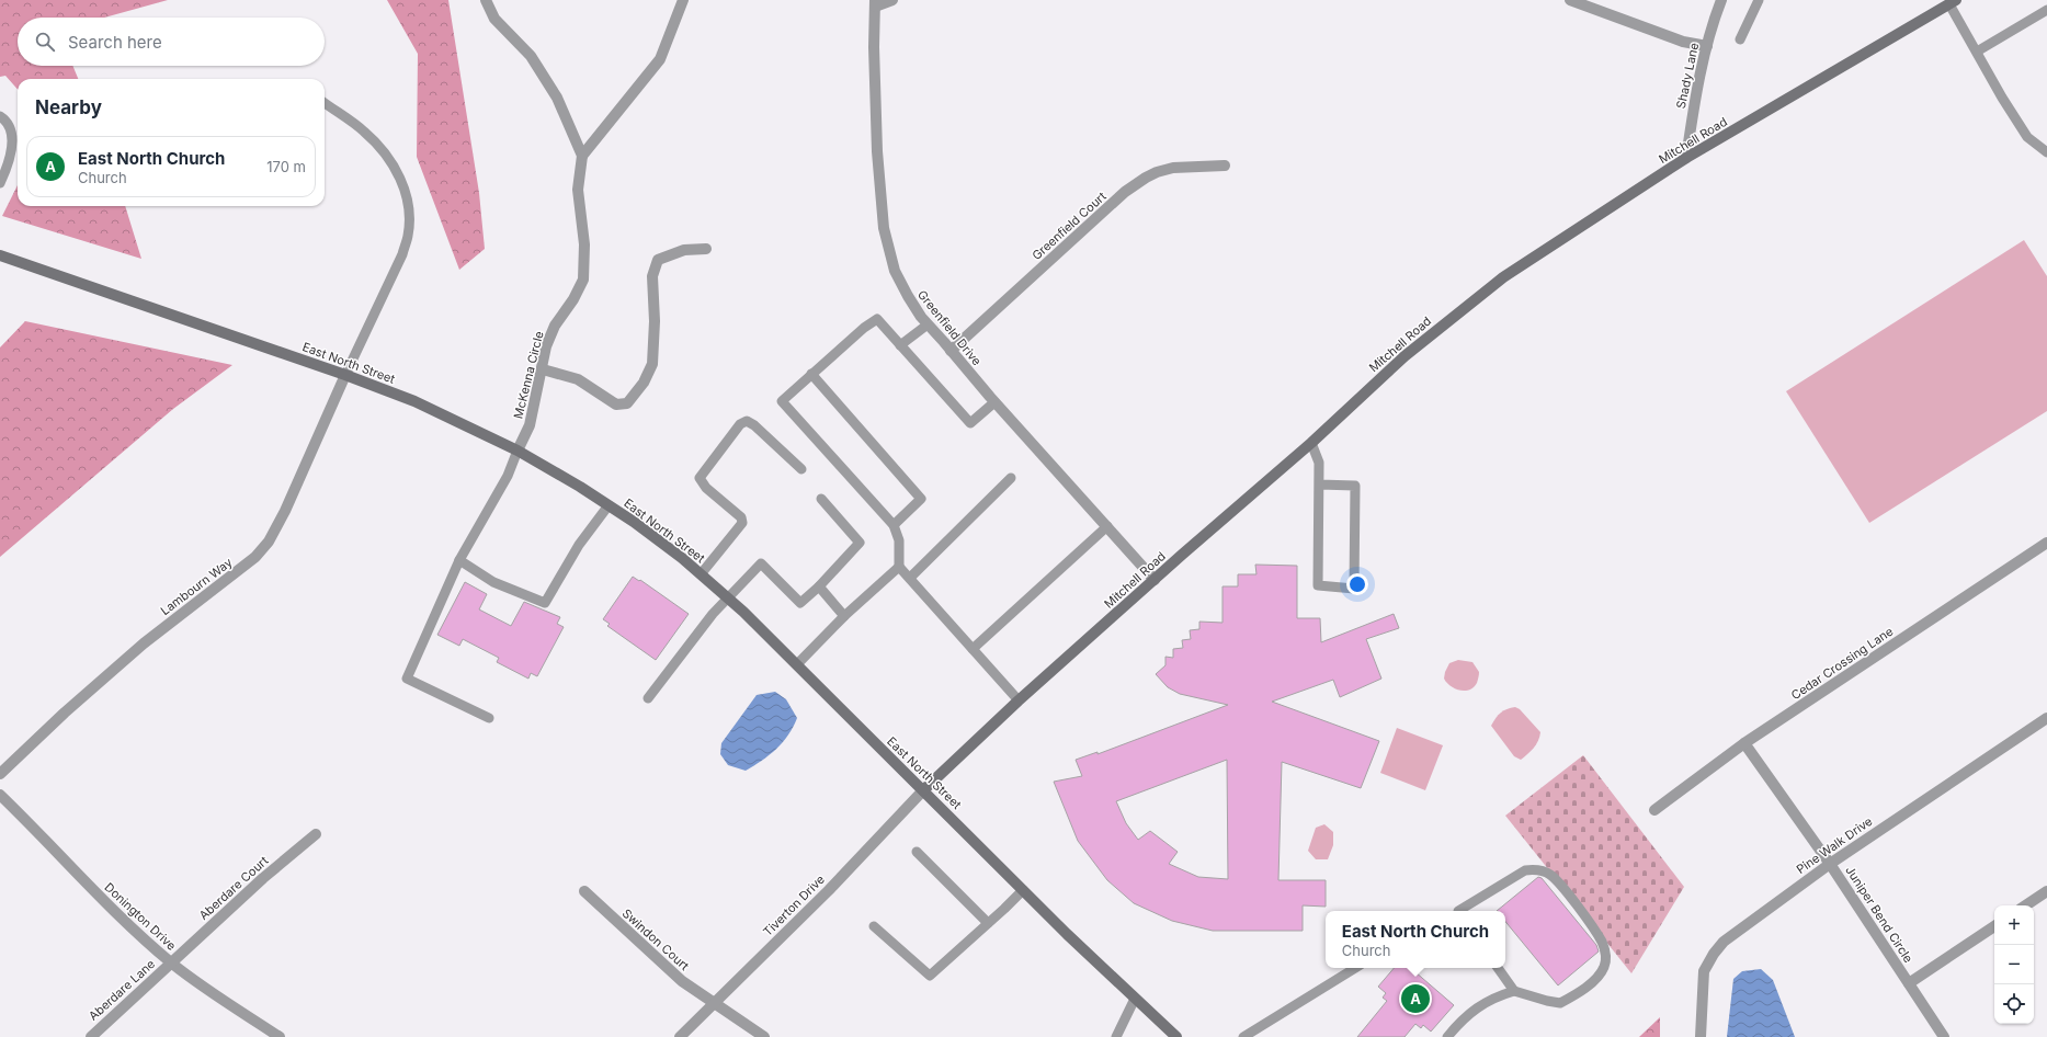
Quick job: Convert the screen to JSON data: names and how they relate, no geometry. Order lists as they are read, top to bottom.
{
  "streets": {
    "main road": ["Mitchell Road", "East North Street"],
    "street": [
      "Shady Lane",
      "Greenfield Court",
      "Greenfield Drive",
      "McKenna Circle",
      "Lambourn Way",
      "Cedar Crossing Lane",
      "Pine Walk Drive",
      "Aberdare Court",
      "Tiverton Drive",
      "Juniper Bend Circle",
      "Donington Drive",
      "Swindon Court",
      "Aberdare Lane"
    ]
  },
  "crossings": [
    ["Shady Lane", "Mitchell Road"],
    ["Mitchell Road", "Greenfield Drive"],
    ["Mitchell Road", "East North Street"],
    ["Mitchell Road", "Tiverton Drive"],
    ["Greenfield Court", "Greenfield Drive"],
    ["East North Street", "McKenna Circle"],
    ["East North Street", "Lambourn Way"],
    ["East North Street", "Tiverton Drive"],
    ["Cedar Crossing Lane", "Juniper Bend Circle"],
    ["Pine Walk Drive", "Juniper Bend Circle"],
    ["Aberdare Court", "Donington Drive"],
    ["Aberdare Court", "Aberdare Lane"],
    ["Tiverton Drive", "Swindon Court"],
    ["Donington Drive", "Aberdare Lane"]
  ],
  "page": {
    "search": "Search here",
    "heading": "Nearby",
    "list": [
      {
        "mark": "A",
        "name": "East North Church",
        "note": "Church",
        "value": "170 m"
      }
    ],
    "map_buttons": ["+", "−"],
    "popup": ["East North Church", "Church"],
    "pins": "A"
  }
}
